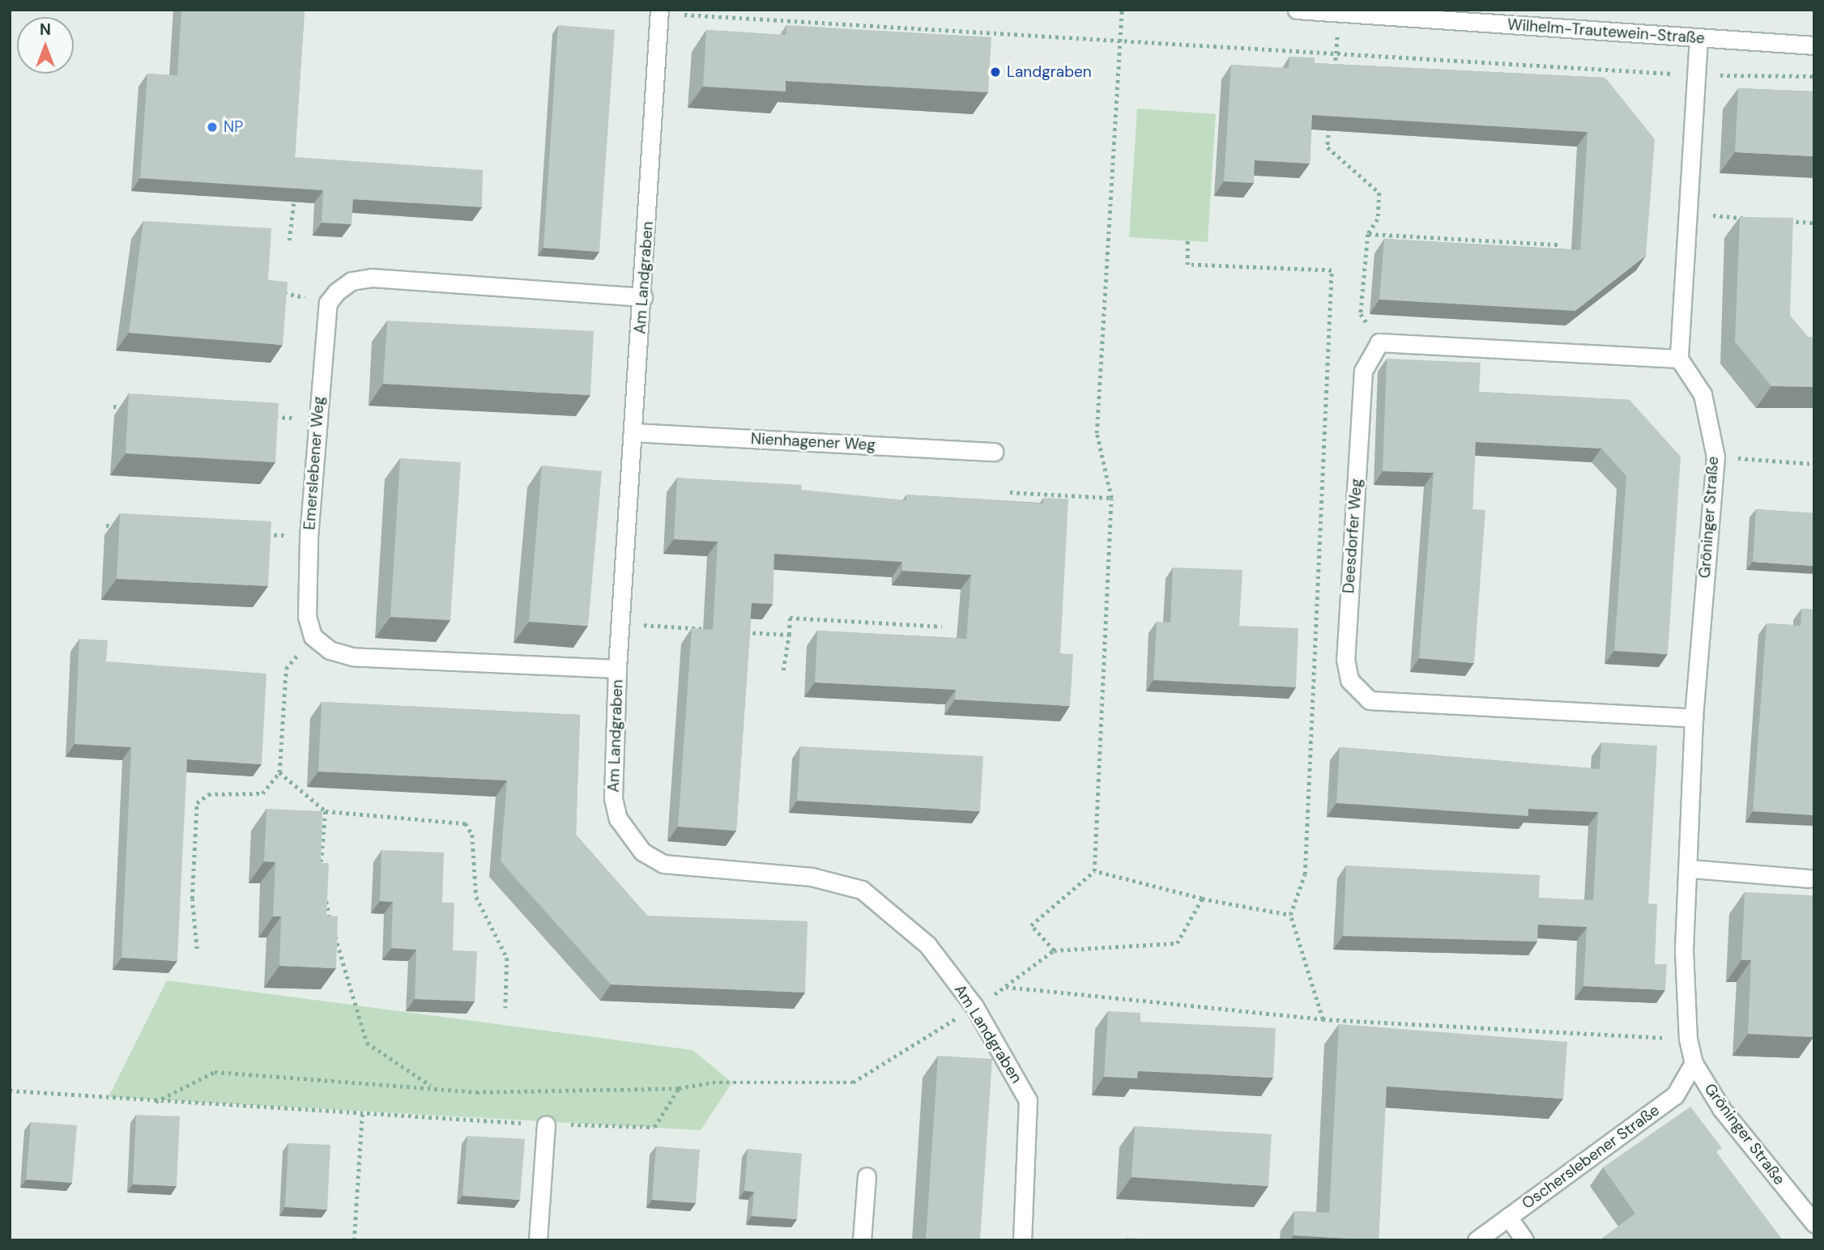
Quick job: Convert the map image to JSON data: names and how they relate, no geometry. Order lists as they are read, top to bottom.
{
  "streets": {
    "street": [
      "Wilhelm-Trautewein-Straße",
      "Am Landgraben",
      "Nienhagener Weg",
      "Emerslebener Weg",
      "Gröninger Straße",
      "Deesdorfer Weg",
      "Oscherslebener Straße"
    ]
  },
  "crossings": [
    ["Am Landgraben", "Nienhagener Weg"],
    ["Gröninger Straße", "Deesdorfer Weg"],
    ["Gröninger Straße", "Oscherslebener Straße"]
  ],
  "places": ["Landgraben", "NP"],
  "north": "top"
}
